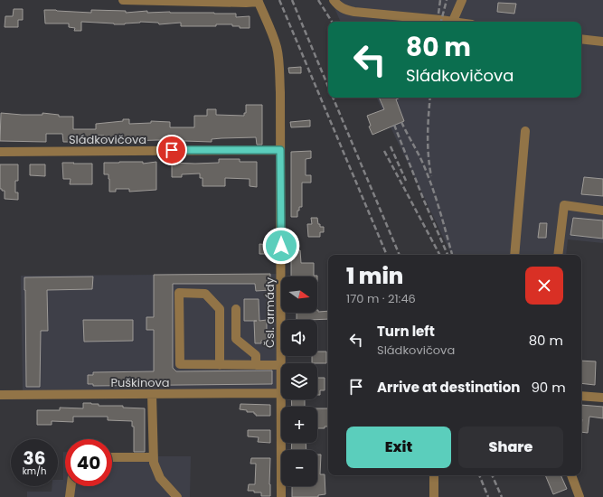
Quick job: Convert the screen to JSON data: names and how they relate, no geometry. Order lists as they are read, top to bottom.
{
  "streets": {
    "street": ["Sládkovičova", "Čsl. armády", "Puškinova"]
  },
  "crossings": [
    ["Sládkovičova", "Čsl. armády"],
    ["Čsl. armády", "Puškinova"]
  ],
  "north": "right",
  "page": {
    "turn": ["80 m", "Sládkovičova"],
    "heading": ["1 min", "170 m · 21:46"],
    "map_buttons": ["+", "−"],
    "list": [
      {
        "name": "Turn left",
        "note": "Sládkovičova",
        "value": "80 m"
      },
      {
        "name": "Arrive at destination",
        "value": "90 m"
      }
    ],
    "buttons": ["Exit", "Share"],
    "speed": "36 km/h",
    "limit": "40"
  }
}
